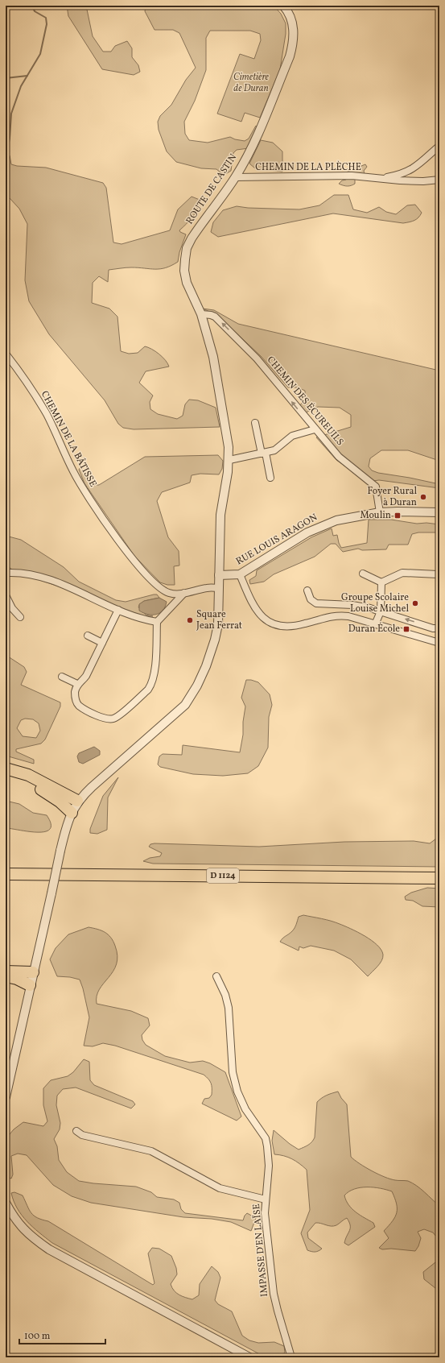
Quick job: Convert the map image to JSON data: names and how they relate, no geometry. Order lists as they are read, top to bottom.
{
  "streets": {
    "highway": ["D 1124"],
    "street": [
      "CHEMIN DE LA PLÈCHE",
      "ROUTE DE CASTIN",
      "CHEMIN DES ÉCUREUILS",
      "CHEMIN DE LA BÂTISSE",
      "RUE LOUIS ARAGON",
      "IMPASSE D'EN LAÏSE"
    ]
  },
  "crossings": [
    ["CHEMIN DE LA PLÈCHE", "ROUTE DE CASTIN"],
    ["ROUTE DE CASTIN", "CHEMIN DES ÉCUREUILS"],
    ["ROUTE DE CASTIN", "RUE LOUIS ARAGON"],
    ["CHEMIN DES ÉCUREUILS", "RUE LOUIS ARAGON"]
  ],
  "one_way": ["CHEMIN DES ÉCUREUILS"],
  "parks": ["Cimetière de Duran"],
  "places": {
    "other": ["Foyer Rural à Duran", "Groupe Scolaire Louise Michel", "Square Jean Ferrat"],
    "transit": ["Moulin", "Duran École"]
  },
  "scale_bar": "100 m"
}
